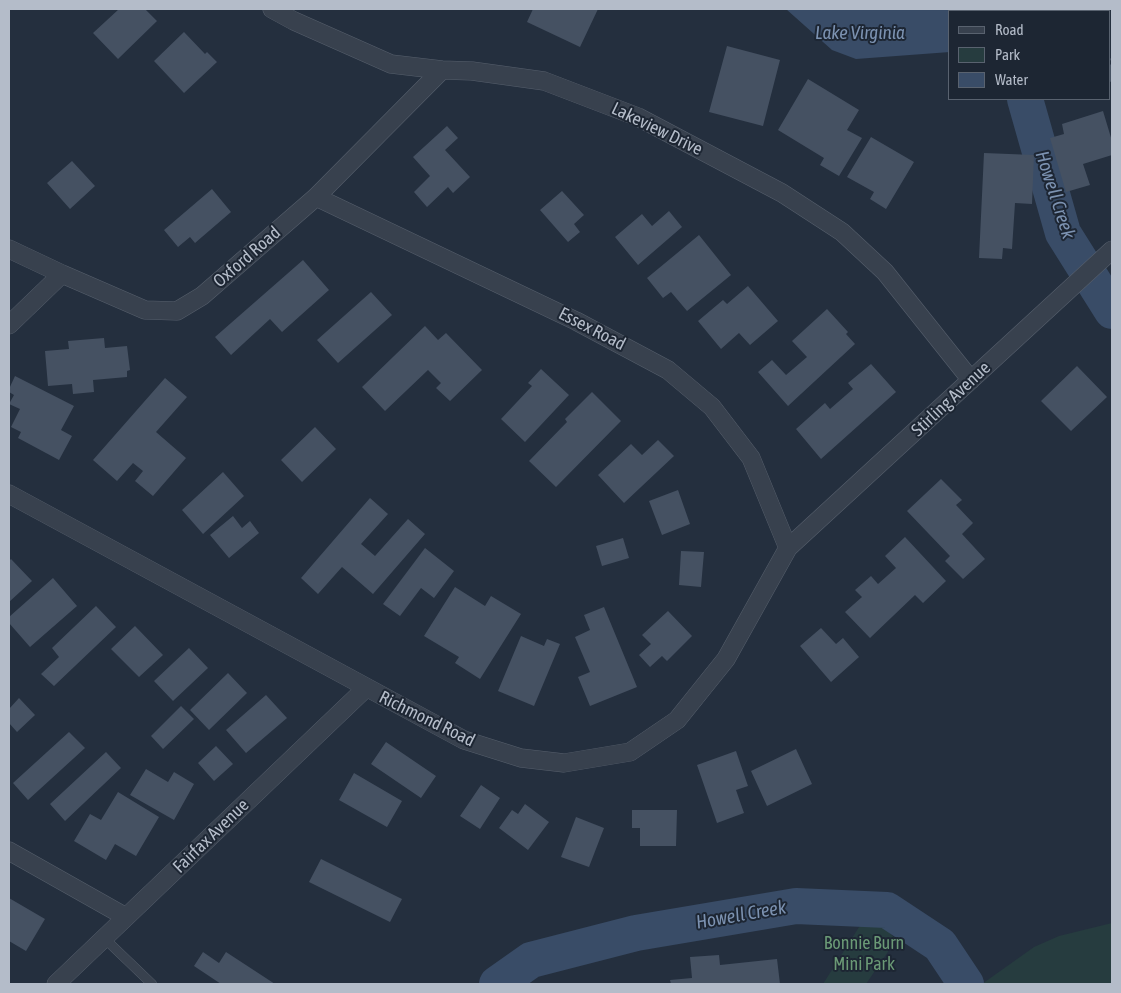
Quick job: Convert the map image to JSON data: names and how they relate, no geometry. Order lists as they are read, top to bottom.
{
  "streets": {
    "street": [
      "Lakeview Drive",
      "Oxford Road",
      "Essex Road",
      "Stirling Avenue",
      "Richmond Road",
      "Fairfax Avenue"
    ]
  },
  "crossings": [
    ["Lakeview Drive", "Oxford Road"],
    ["Lakeview Drive", "Stirling Avenue"],
    ["Oxford Road", "Essex Road"],
    ["Essex Road", "Stirling Avenue"],
    ["Essex Road", "Richmond Road"],
    ["Stirling Avenue", "Richmond Road"],
    ["Richmond Road", "Fairfax Avenue"]
  ],
  "water": ["Lake Virginia", "Howell Creek"],
  "parks": ["Bonnie Burn Mini Park"],
  "legend": ["Road", "Park", "Water"]
}
